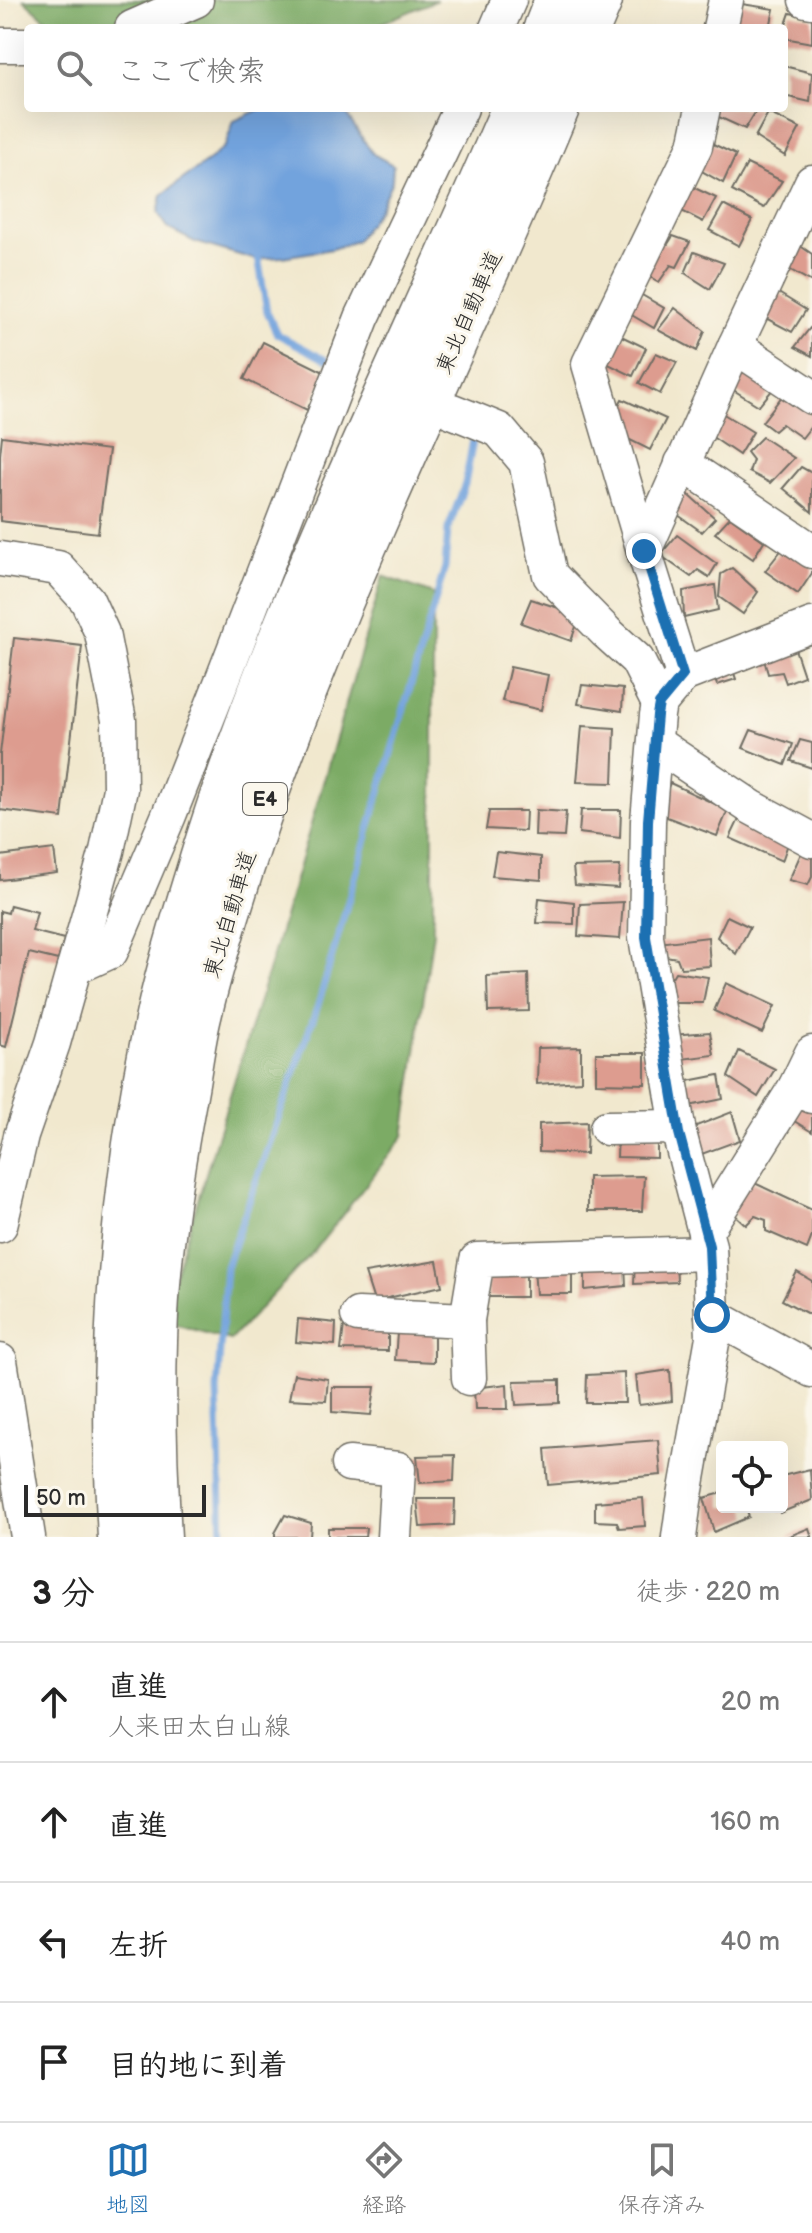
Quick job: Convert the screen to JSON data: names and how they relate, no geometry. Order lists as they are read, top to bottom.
{
  "streets": {
    "highway": ["東北自動車道", "E4"]
  },
  "scale_bar": "50 m",
  "page": {
    "search": "ここで検索",
    "scale": "50 m",
    "heading": ["3 分", "徒歩 · 220 m"],
    "list": [
      ["直進", "人来田太白山線", "20 m"],
      ["直進", "160 m"],
      ["左折", "40 m"],
      "目的地に到着"
    ],
    "nav": ["地図", "経路", "保存済み"]
  }
}
